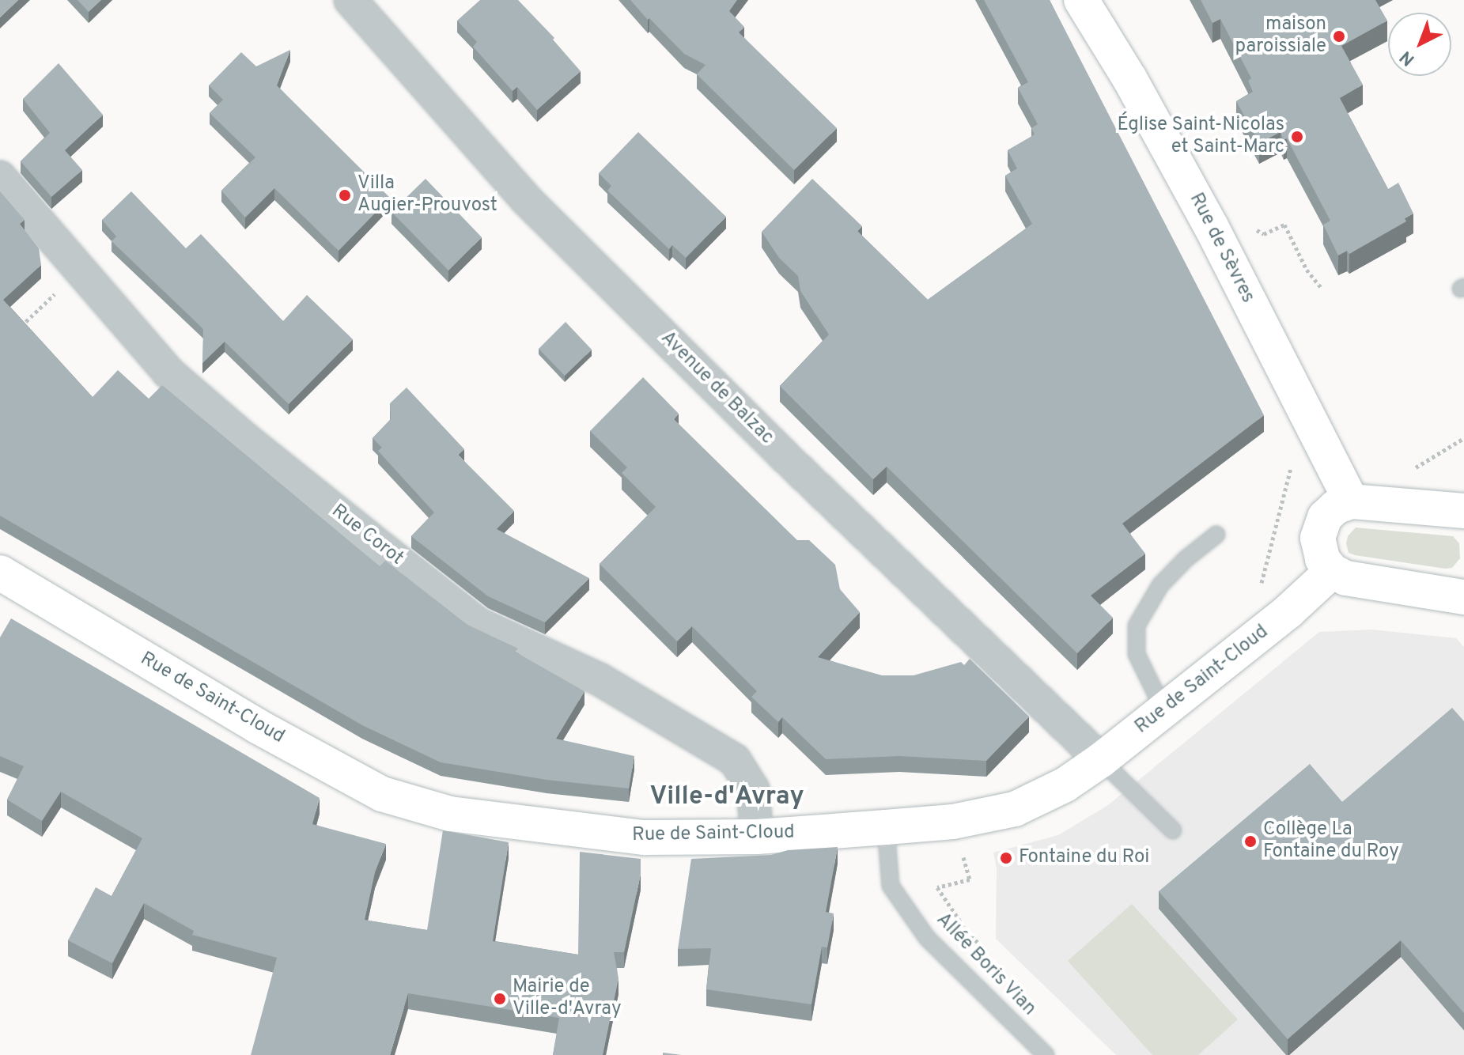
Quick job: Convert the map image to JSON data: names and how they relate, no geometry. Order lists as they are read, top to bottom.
{
  "streets": {
    "main road": ["Rue de Sèvres", "Rue de Saint-Cloud"],
    "street": ["Avenue de Balzac", "Rue Corot"],
    "lane": ["Allée Boris Vian"]
  },
  "crossings": [
    ["Avenue de Balzac", "Rue de Saint-Cloud"],
    ["Rue Corot", "Rue de Saint-Cloud"],
    ["Rue de Saint-Cloud", "Allée Boris Vian"]
  ],
  "districts": ["Ville-d'Avray"],
  "places": [
    "maison paroissiale",
    "Église Saint-Nicolas et Saint-Marc",
    "Villa Augier-Prouvost",
    "Collège La Fontaine du Roy",
    "Fontaine du Roi",
    "Mairie de Ville-d'Avray"
  ],
  "north": "bottom left"
}
